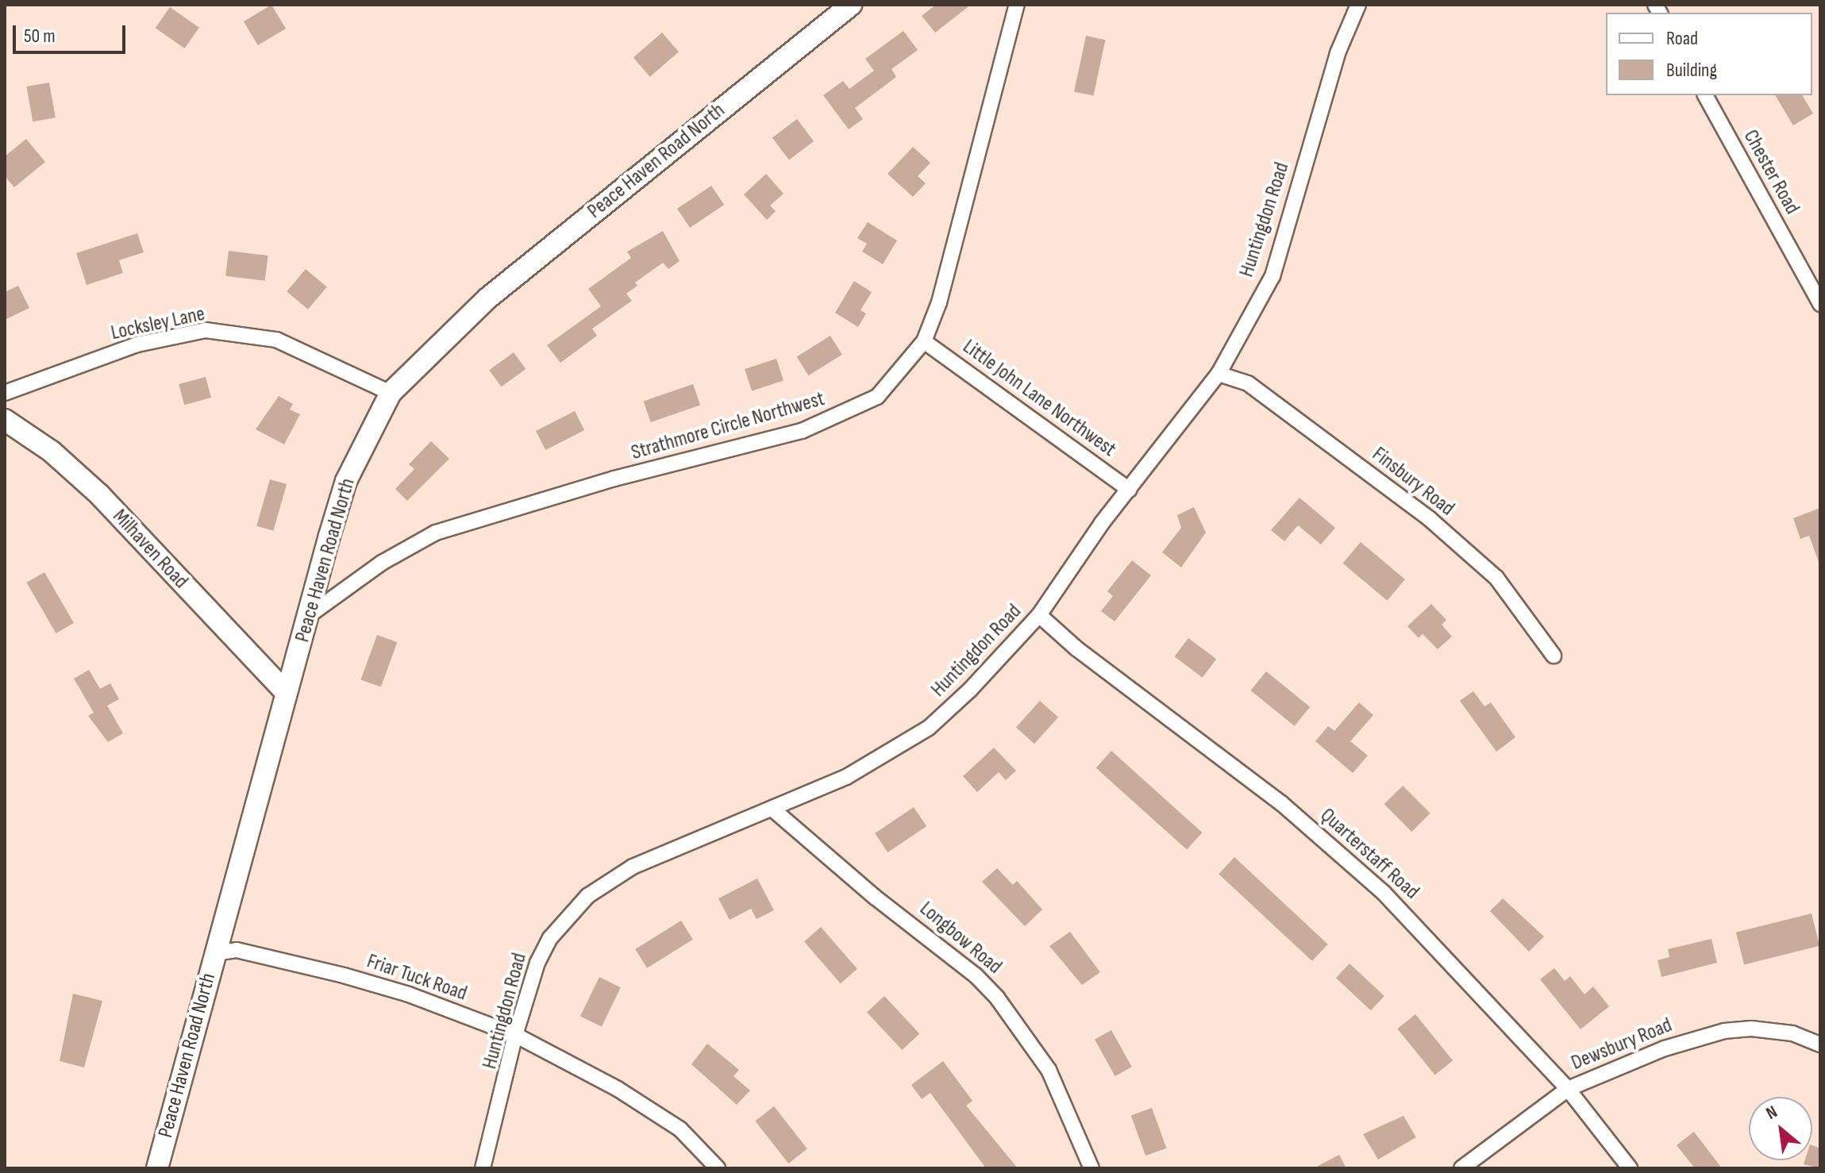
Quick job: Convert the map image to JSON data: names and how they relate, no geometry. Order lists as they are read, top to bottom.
{
  "streets": {
    "main road": ["Peace Haven Road North", "Milhaven Road"],
    "street": [
      "Chester Road",
      "Huntingdon Road",
      "Locksley Lane",
      "Little John Lane Northwest",
      "Strathmore Circle Northwest",
      "Finsbury Road",
      "Quarterstaff Road",
      "Longbow Road",
      "Friar Tuck Road",
      "Dewsbury Road"
    ]
  },
  "crossings": [
    ["Peace Haven Road North", "Locksley Lane"],
    ["Peace Haven Road North", "Strathmore Circle Northwest"],
    ["Peace Haven Road North", "Milhaven Road"],
    ["Peace Haven Road North", "Friar Tuck Road"],
    ["Huntingdon Road", "Little John Lane Northwest"],
    ["Huntingdon Road", "Finsbury Road"],
    ["Huntingdon Road", "Quarterstaff Road"],
    ["Huntingdon Road", "Longbow Road"],
    ["Huntingdon Road", "Friar Tuck Road"],
    ["Little John Lane Northwest", "Strathmore Circle Northwest"],
    ["Quarterstaff Road", "Dewsbury Road"]
  ],
  "legend": ["Road", "Building"],
  "scale_bar": "50 m",
  "north": "top left"
}
